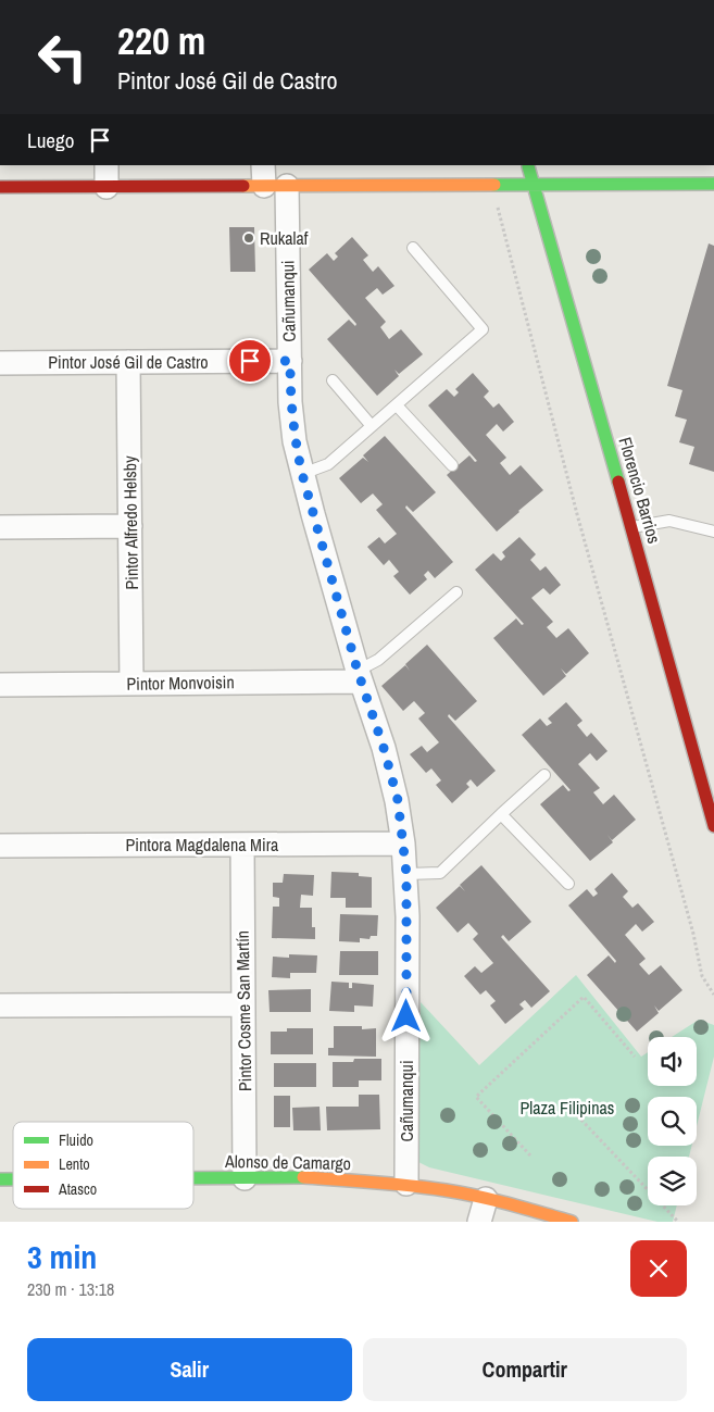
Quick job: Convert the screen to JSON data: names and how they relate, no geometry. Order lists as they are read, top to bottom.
{
  "streets": {
    "main road": ["Florencio Barrios", "Alonso de Camargo"],
    "street": [
      "Cañumanqui",
      "Pintor José Gil de Castro",
      "Pintor Alfredo Helsby",
      "Pintor Monvoisin",
      "Pintora Magdalena Mira",
      "Pintor Cosme San Martín"
    ]
  },
  "crossings": [
    ["Cañumanqui", "Pintor José Gil de Castro"],
    ["Cañumanqui", "Pintor Monvoisin"],
    ["Cañumanqui", "Pintora Magdalena Mira"],
    ["Cañumanqui", "Alonso de Camargo"],
    ["Pintor José Gil de Castro", "Pintor Alfredo Helsby"],
    ["Pintor Alfredo Helsby", "Pintor Monvoisin"],
    ["Pintora Magdalena Mira", "Pintor Cosme San Martín"],
    ["Pintor Cosme San Martín", "Alonso de Camargo"]
  ],
  "parks": ["Plaza Filipinas"],
  "places": ["Rukalaf"],
  "legend": ["Fluido", "Lento", "Atasco"],
  "page": {
    "turn": ["220 m", "Pintor José Gil de Castro"],
    "then": "Luego",
    "heading": ["3 min", "230 m · 13:18"],
    "buttons": ["Salir", "Compartir"]
  }
}
